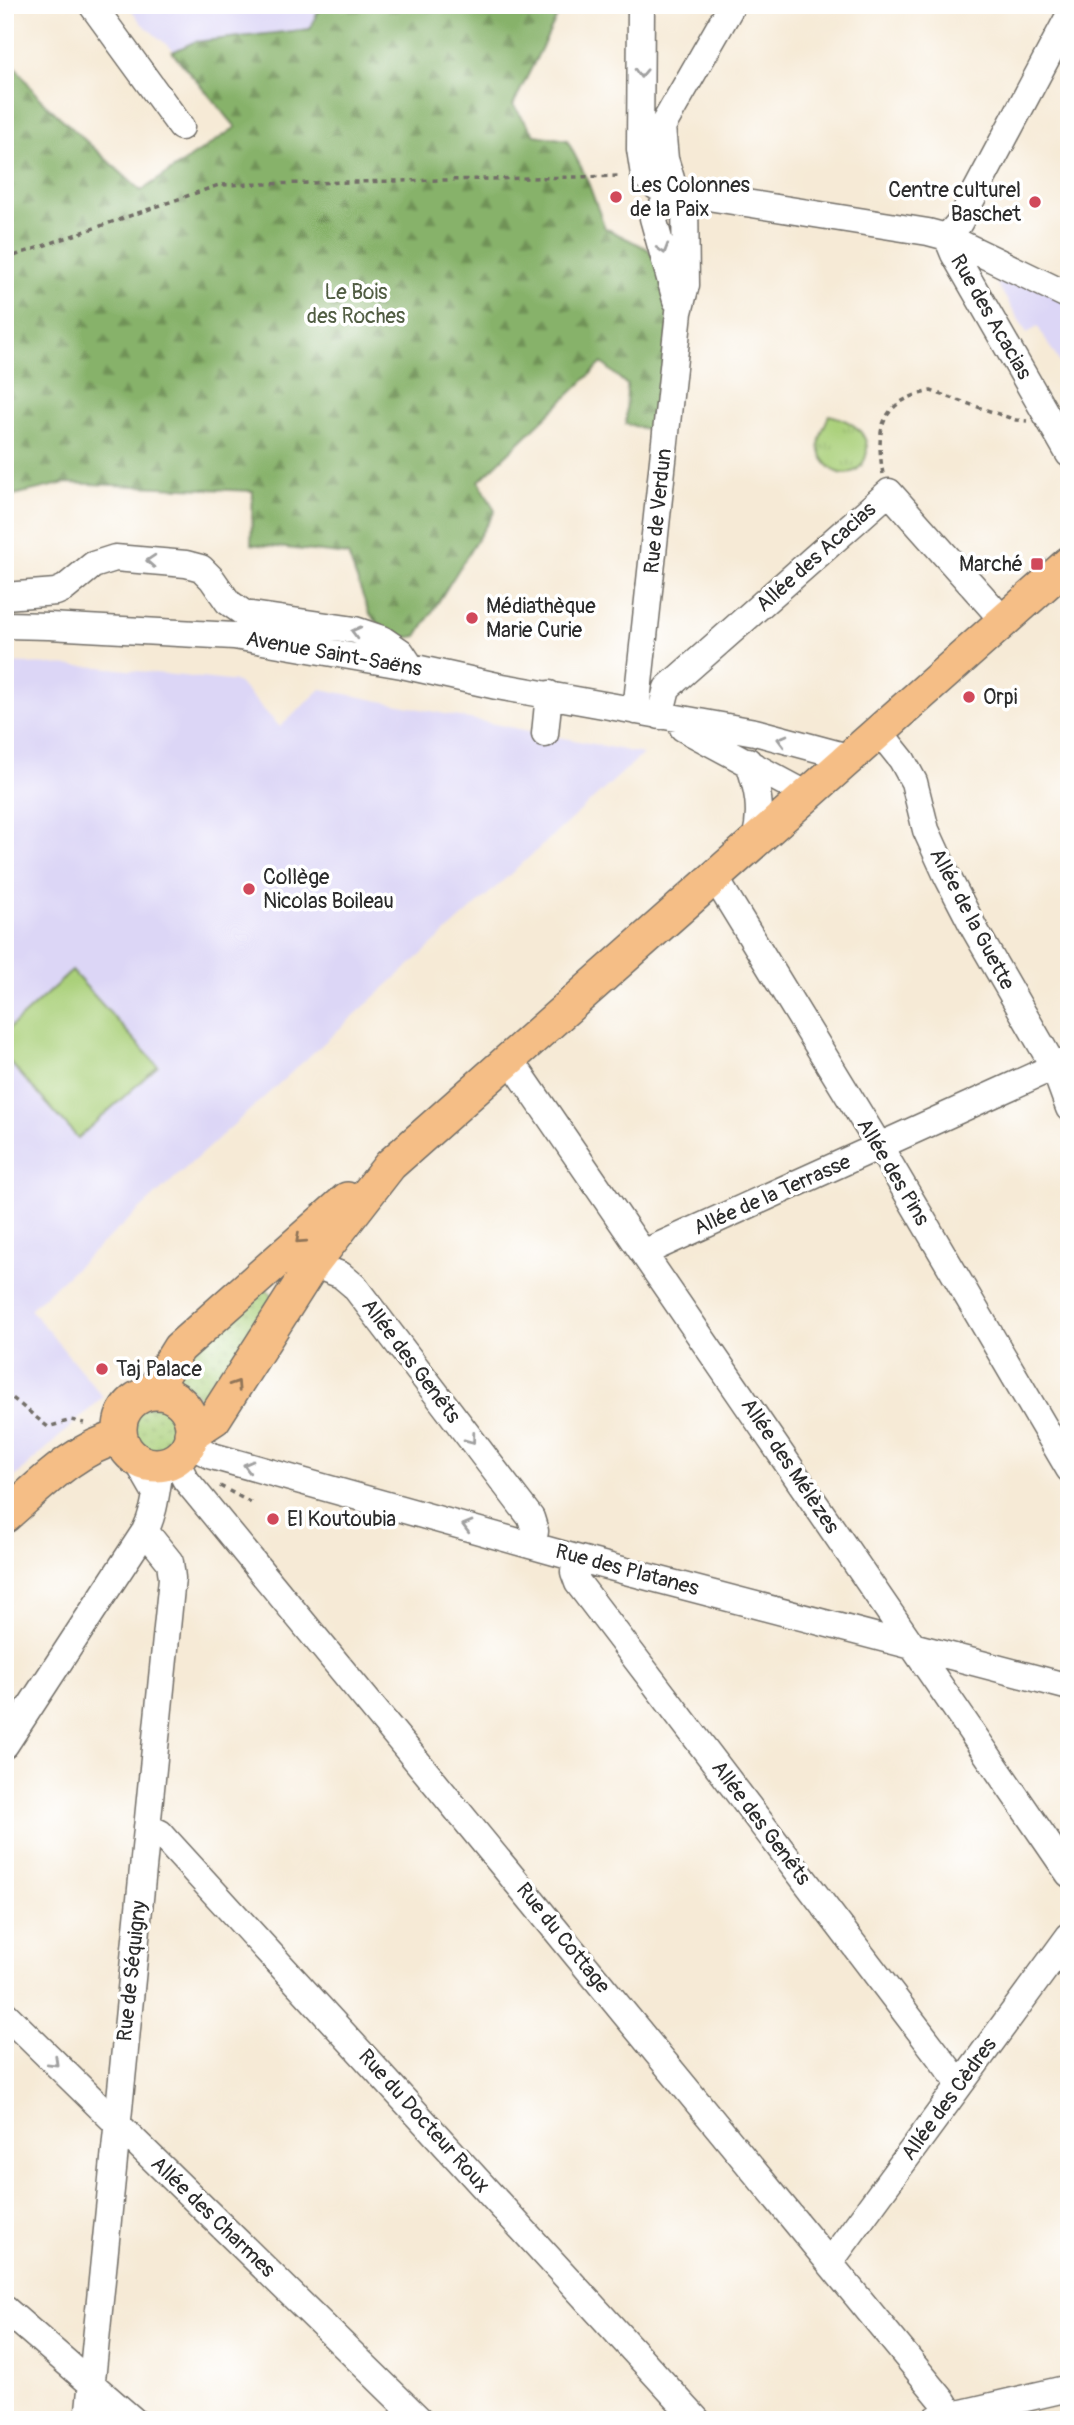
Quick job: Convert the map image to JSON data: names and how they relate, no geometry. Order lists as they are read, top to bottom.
{
  "streets": {
    "street": [
      "Rue des Acacias",
      "Rue de Verdun",
      "Allée des Acacias",
      "Avenue Saint-Saëns",
      "Allée de la Guette",
      "Allée des Pins",
      "Allée de la Terrasse",
      "Allée des Genêts",
      "Allée des Mélèzes",
      "Rue des Platanes",
      "Rue du Cottage",
      "Rue de Séquigny",
      "Allée des Cèdres",
      "Rue du Docteur Roux",
      "Allée des Charmes"
    ]
  },
  "crossings": [
    ["Rue des Acacias", "Rue de Verdun"],
    ["Rue de Verdun", "Allée des Acacias"],
    ["Rue de Verdun", "Avenue Saint-Saëns"],
    ["Allée des Acacias", "Avenue Saint-Saëns"],
    ["Allée de la Guette", "Allée de la Terrasse"],
    ["Allée des Pins", "Allée de la Terrasse"],
    ["Allée de la Terrasse", "Allée des Mélèzes"],
    ["Allée des Genêts", "Rue des Platanes"],
    ["Allée des Genêts", "Allée des Cèdres"],
    ["Allée des Mélèzes", "Rue des Platanes"],
    ["Rue des Platanes", "Rue du Cottage"],
    ["Rue du Cottage", "Allée des Cèdres"],
    ["Rue de Séquigny", "Rue du Docteur Roux"],
    ["Rue de Séquigny", "Allée des Charmes"]
  ],
  "one_way": ["Rue des Platanes"],
  "parks": ["Le Bois des Roches"],
  "places": {
    "other": [
      "Les Colonnes de la Paix",
      "Centre culturel Baschet",
      "Médiathèque Marie Curie",
      "Orpi",
      "Collège Nicolas Boileau",
      "Taj Palace",
      "El Koutoubia"
    ],
    "transit": ["Marché"]
  }
}
